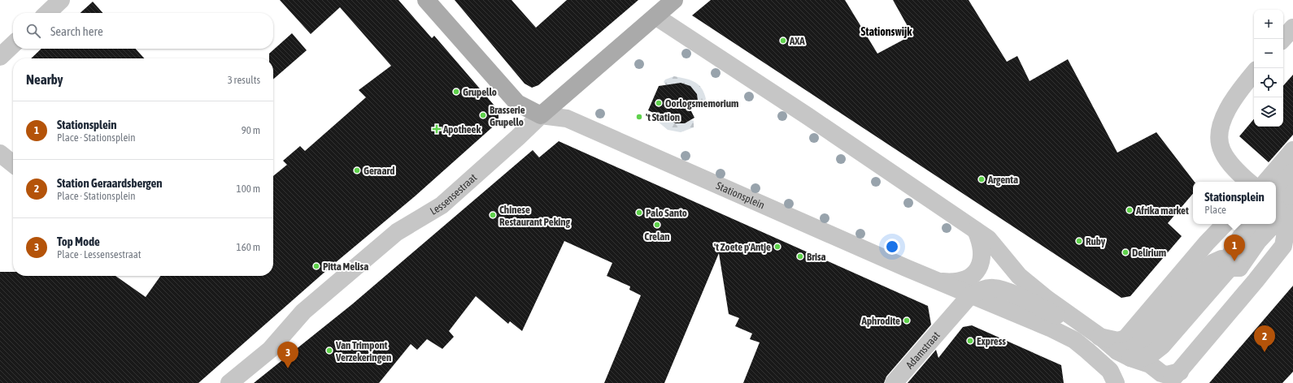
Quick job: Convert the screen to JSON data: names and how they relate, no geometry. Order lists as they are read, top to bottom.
{
  "streets": {
    "main road": ["Lessensestraat"],
    "street": ["Stationsplein", "Adamstraat"]
  },
  "crossings": [
    ["Lessensestraat", "Stationsplein"],
    ["Stationsplein", "Adamstraat"]
  ],
  "districts": ["Stationswijk"],
  "places": {
    "other": [
      "AXA",
      "Grupello",
      "Oorlogsmemorium",
      "Brasserie Grupello",
      "'t Station",
      "Geraard",
      "Argenta",
      "Afrika market",
      "Palo Santo",
      "Chinese Restaurant Peking",
      "Crelan",
      "Ruby",
      "'t Zoete p'Antje",
      "Delirium",
      "Brisa",
      "Pitta Melisa",
      "Aphrodite",
      "Express",
      "Van Trimpont Verzekeringen"
    ],
    "health": ["Apotheek"]
  },
  "page": {
    "map_buttons": ["+", "−"],
    "search": "Search here",
    "heading": ["Nearby", "3 results"],
    "list": [
      {
        "mark": "1",
        "name": "Stationsplein",
        "note": "Place · Stationsplein",
        "value": "90 m"
      },
      {
        "mark": "2",
        "name": "Station Geraardsbergen",
        "note": "Place · Stationsplein",
        "value": "100 m"
      },
      {
        "mark": "3",
        "name": "Top Mode",
        "note": "Place · Lessensestraat",
        "value": "160 m"
      }
    ],
    "popup": ["Stationsplein", "Place"],
    "pins": ["1", "2", "3"]
  }
}
